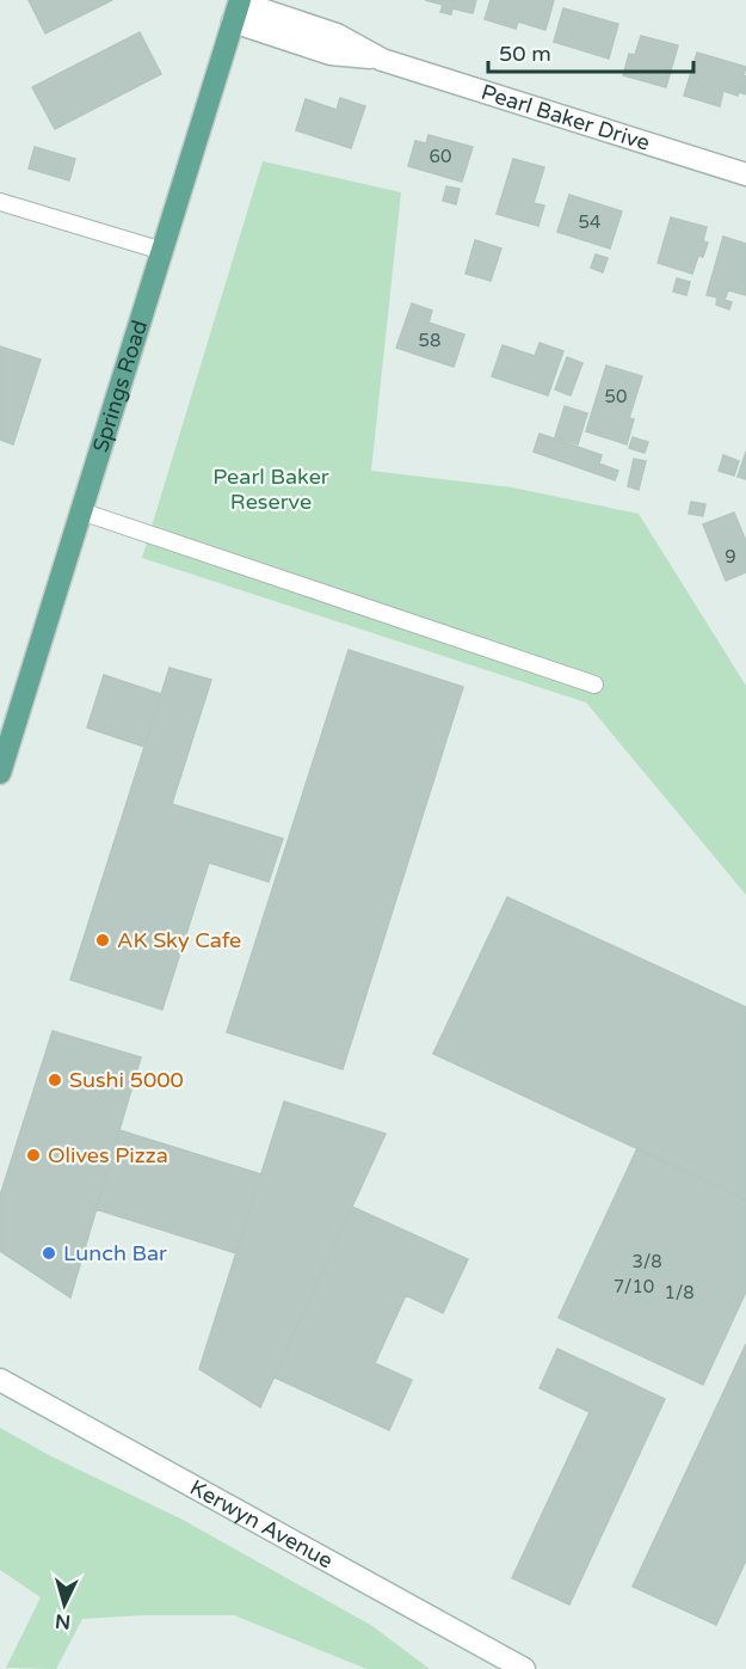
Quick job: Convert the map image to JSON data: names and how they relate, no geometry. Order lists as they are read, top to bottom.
{
  "streets": {
    "main road": ["Pearl Baker Drive", "Springs Road", "Kerwyn Avenue"]
  },
  "crossings": [
    ["Pearl Baker Drive", "Springs Road"]
  ],
  "parks": ["Pearl Baker Reserve"],
  "places": [
    "AK Sky Cafe",
    "Sushi 5000",
    "Olives Pizza",
    "Lunch Bar"
  ],
  "house_numbers": [
    "60",
    "54",
    "58",
    "50",
    "9",
    "3/8",
    "7/10",
    "1/8"
  ],
  "scale_bar": "50 m",
  "north": "bottom"
}
